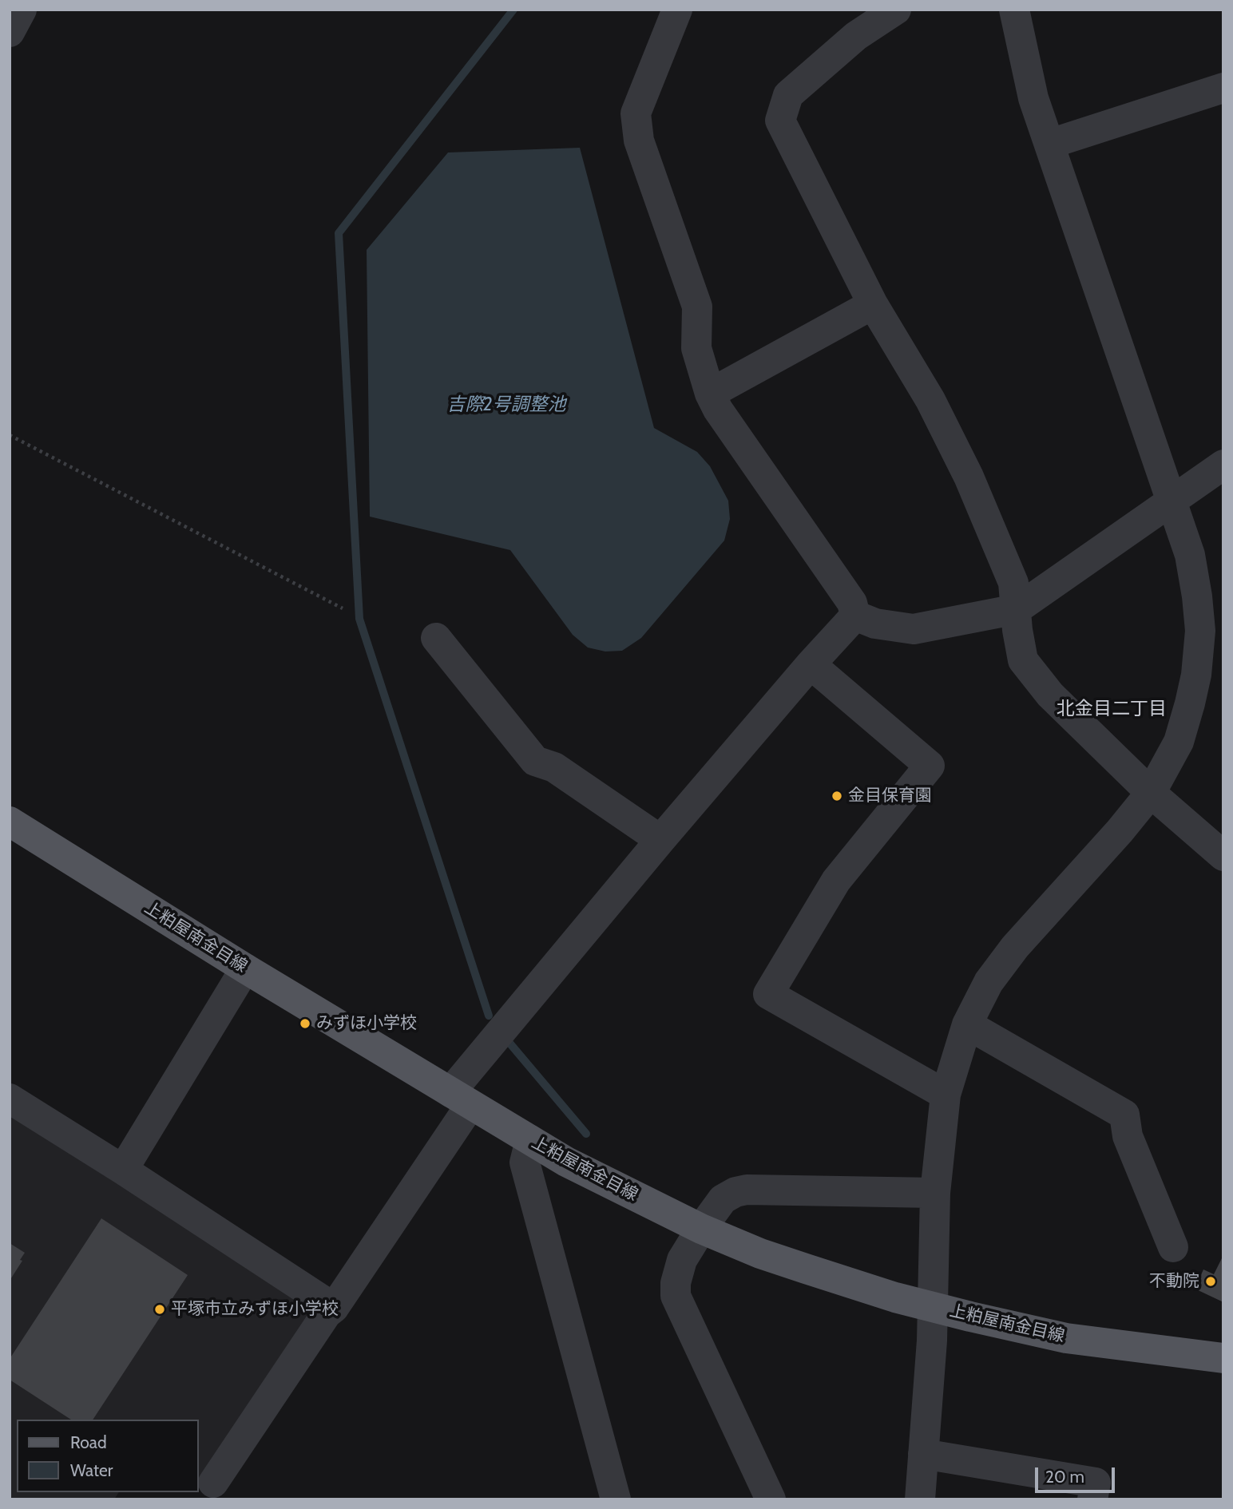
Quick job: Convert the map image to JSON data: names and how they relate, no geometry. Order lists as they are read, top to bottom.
{
  "streets": {
    "main road": ["上粕屋南金目線"]
  },
  "districts": ["北金目二丁目"],
  "water": ["吉際2号調整池"],
  "places": [
    "金目保育園",
    "みずほ小学校",
    "不動院",
    "平塚市立みずほ小学校"
  ],
  "legend": ["Road", "Water"],
  "scale_bar": "20 m"
}
